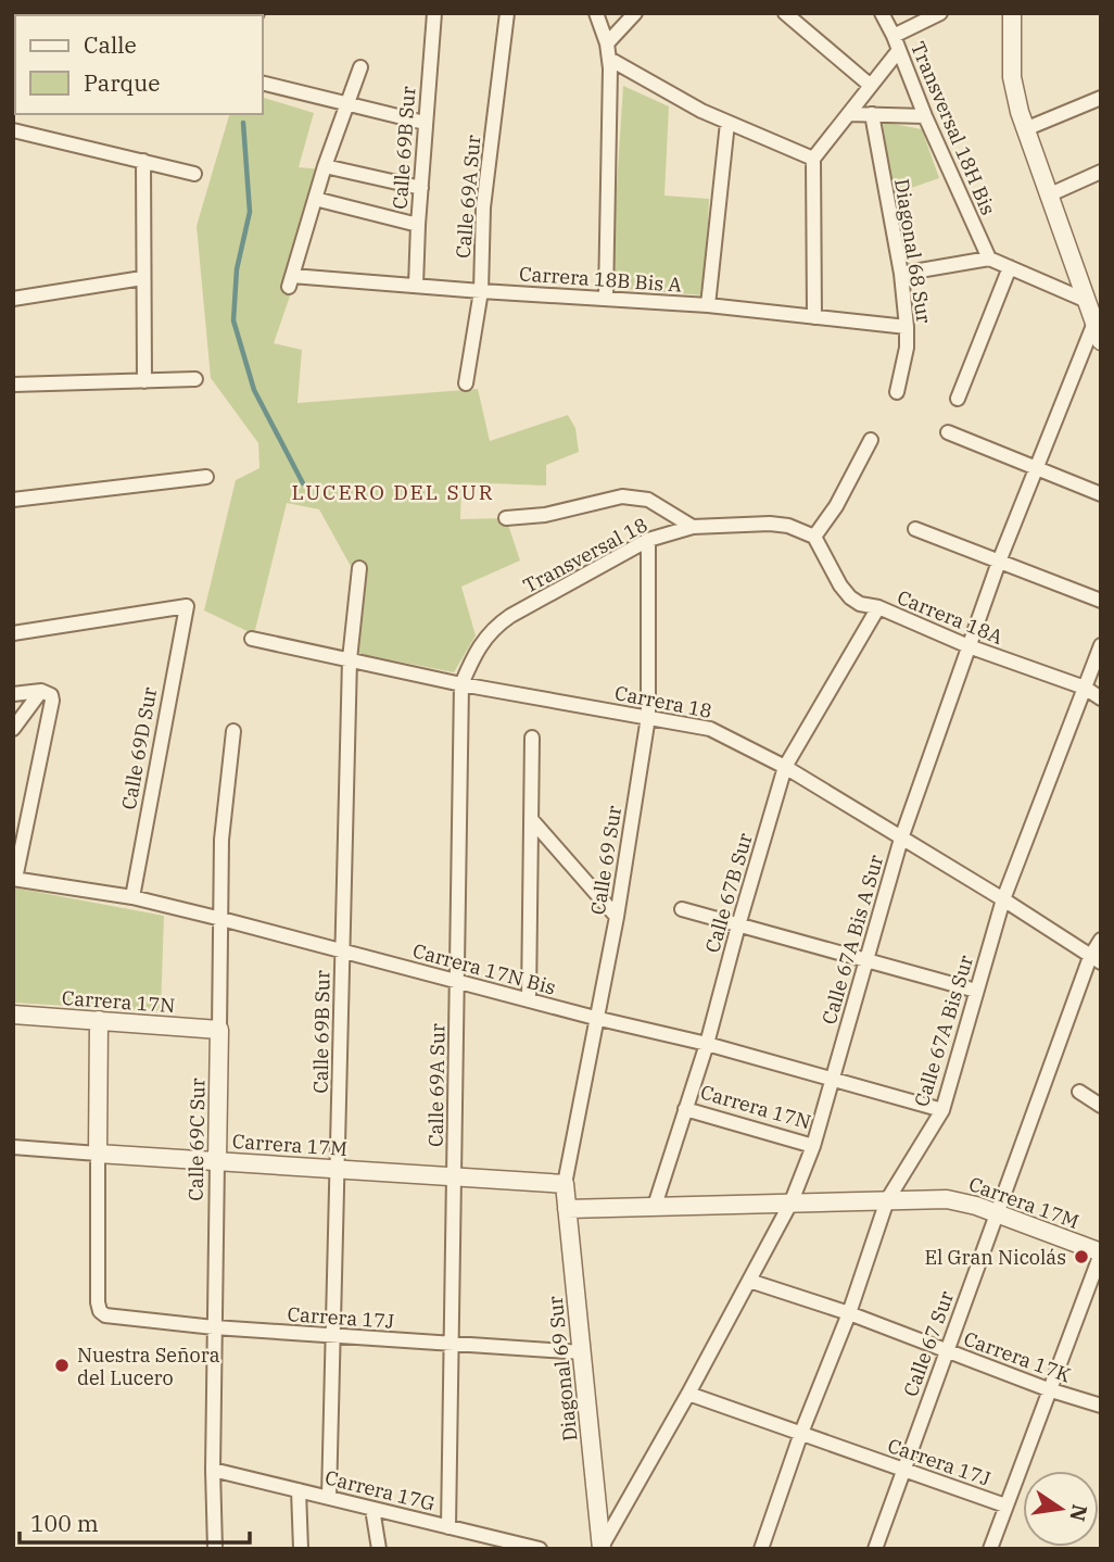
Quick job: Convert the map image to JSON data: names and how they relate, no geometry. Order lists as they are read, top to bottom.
{
  "streets": {
    "street": [
      "Transversal 18H Bis",
      "Calle 69B Sur",
      "Calle 69A Sur",
      "Diagonal 68 Sur",
      "Carrera 18B Bis A",
      "Transversal 18",
      "Carrera 18A",
      "Carrera 18",
      "Calle 69D Sur",
      "Calle 69 Sur",
      "Calle 67B Sur",
      "Calle 67A Bis A Sur",
      "Carrera 17N Bis",
      "Carrera 17N",
      "Calle 67A Bis Sur",
      "Calle 69C Sur",
      "Carrera 17M",
      "Carrera 17J",
      "Calle 67 Sur",
      "Carrera 17K",
      "Diagonal 69 Sur",
      "Carrera 17G"
    ]
  },
  "crossings": [
    ["Calle 69B Sur", "Carrera 18B Bis A"],
    ["Calle 69B Sur", "Carrera 18"],
    ["Calle 69B Sur", "Carrera 17N Bis"],
    ["Calle 69B Sur", "Carrera 17M"],
    ["Calle 69B Sur", "Carrera 17J"],
    ["Calle 69B Sur", "Carrera 17G"],
    ["Calle 69A Sur", "Carrera 18B Bis A"],
    ["Calle 69A Sur", "Transversal 18"],
    ["Calle 69A Sur", "Carrera 18"],
    ["Calle 69A Sur", "Carrera 17N Bis"],
    ["Calle 69A Sur", "Carrera 17M"],
    ["Calle 69A Sur", "Carrera 17J"],
    ["Calle 69A Sur", "Carrera 17G"],
    ["Diagonal 68 Sur", "Carrera 18B Bis A"],
    ["Transversal 18", "Carrera 18A"],
    ["Transversal 18", "Calle 69 Sur"],
    ["Carrera 18A", "Calle 67B Sur"],
    ["Carrera 18A", "Calle 67A Bis A Sur"],
    ["Carrera 18A", "Calle 67A Bis Sur"],
    ["Carrera 18", "Calle 69 Sur"],
    ["Carrera 18", "Calle 67B Sur"],
    ["Carrera 18", "Calle 67A Bis A Sur"],
    ["Carrera 18", "Calle 67A Bis Sur"],
    ["Carrera 18", "Calle 67 Sur"],
    ["Calle 69D Sur", "Carrera 17N Bis"],
    ["Calle 69 Sur", "Carrera 17N Bis"],
    ["Calle 69 Sur", "Carrera 17M"],
    ["Calle 69 Sur", "Diagonal 69 Sur"],
    ["Calle 67B Sur", "Carrera 17N Bis"],
    ["Calle 67B Sur", "Carrera 17N"],
    ["Calle 67B Sur", "Carrera 17M"],
    ["Calle 67A Bis A Sur", "Carrera 17N Bis"],
    ["Calle 67A Bis A Sur", "Carrera 17N"],
    ["Calle 67A Bis A Sur", "Carrera 17M"],
    ["Calle 67A Bis A Sur", "Carrera 17J"],
    ["Calle 67A Bis A Sur", "Carrera 17K"],
    ["Calle 67A Bis A Sur", "Diagonal 69 Sur"],
    ["Carrera 17N Bis", "Calle 67A Bis Sur"],
    ["Carrera 17N Bis", "Calle 69C Sur"],
    ["Carrera 17N", "Calle 69C Sur"],
    ["Calle 67A Bis Sur", "Carrera 17M"],
    ["Calle 67A Bis Sur", "Carrera 17J"],
    ["Calle 67A Bis Sur", "Carrera 17K"],
    ["Calle 69C Sur", "Carrera 17M"],
    ["Calle 69C Sur", "Carrera 17J"],
    ["Calle 69C Sur", "Carrera 17G"],
    ["Carrera 17M", "Carrera 17J"],
    ["Carrera 17M", "Calle 67 Sur"],
    ["Carrera 17M", "Diagonal 69 Sur"],
    ["Carrera 17J", "Calle 67 Sur"],
    ["Carrera 17J", "Diagonal 69 Sur"],
    ["Calle 67 Sur", "Carrera 17K"]
  ],
  "districts": ["LUCERO DEL SUR"],
  "places": ["El Gran Nicolás", "Nuestra Señora del Lucero"],
  "legend": ["Calle", "Parque"],
  "scale_bar": "100 m",
  "north": "right"
}
